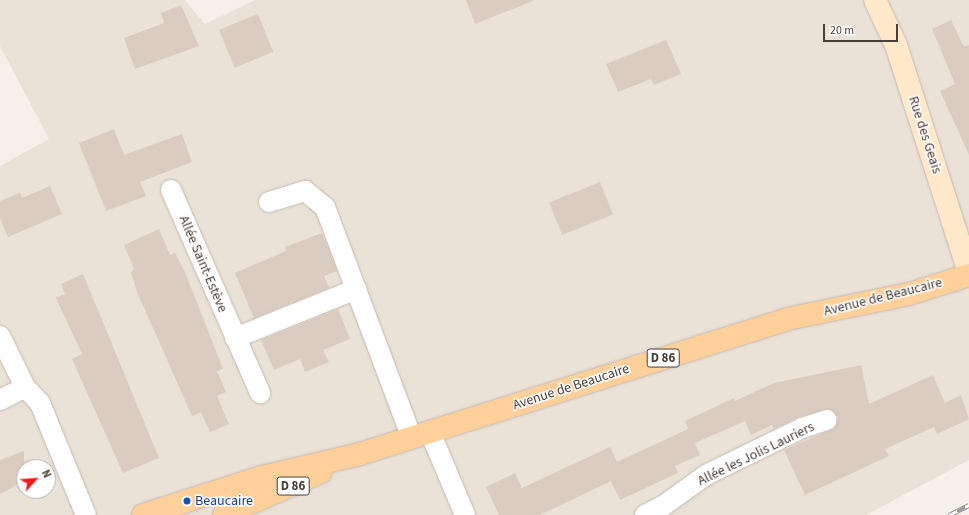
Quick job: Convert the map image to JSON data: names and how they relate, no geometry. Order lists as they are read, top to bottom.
{
  "streets": {
    "main road": ["Avenue de Beaucaire", "D 86"],
    "street": ["Rue des Geais", "Allée Saint-Estève", "Allée les Jolis Lauriers"]
  },
  "crossings": [
    ["Rue des Geais", "Avenue de Beaucaire"]
  ],
  "places": ["Beaucaire"],
  "scale_bar": "20 m",
  "north": "top right"
}
